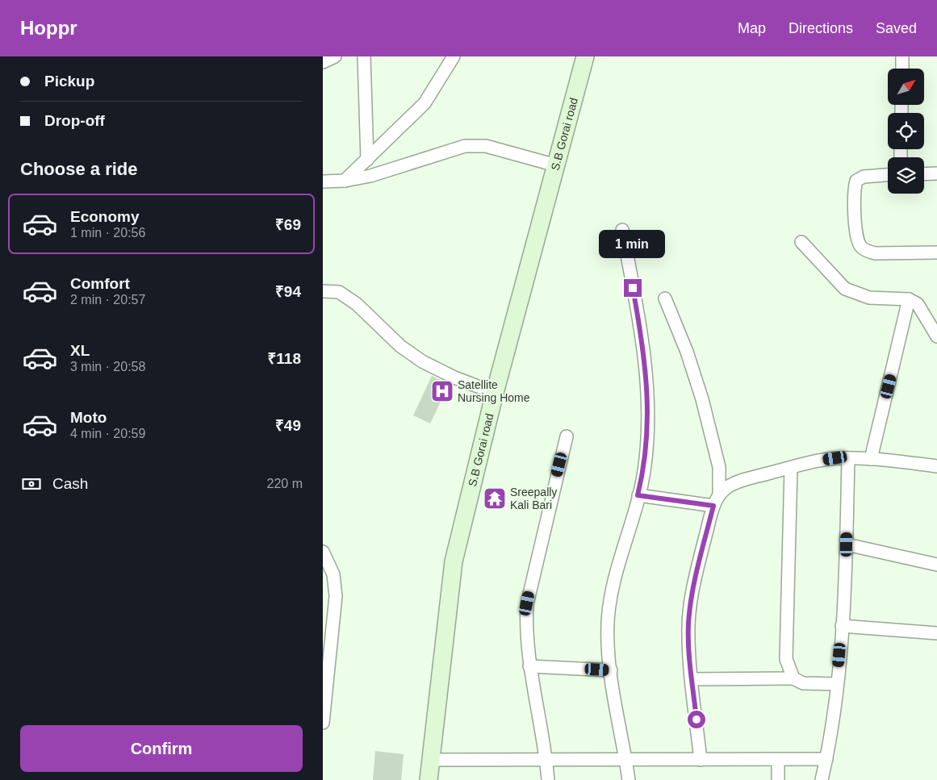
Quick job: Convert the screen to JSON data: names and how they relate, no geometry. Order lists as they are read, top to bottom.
{
  "streets": {
    "street": ["S.B Gorai road"]
  },
  "places": {
    "hospital": ["Satellite Nursing Home"],
    "temple": ["Sreepally Kali Bari"]
  },
  "north": "top right",
  "page": {
    "header": "Hoppr",
    "nav": ["Map", "Directions", "Saved"],
    "banner": ["Pickup", "Drop-off"],
    "heading": "Choose a ride",
    "list": [
      {
        "name": "Economy",
        "note": "1 min · 20:56",
        "value": "₹69"
      },
      {
        "name": "Comfort",
        "note": "2 min · 20:57",
        "value": "₹94"
      },
      {
        "name": "XL",
        "note": "3 min · 20:58",
        "value": "₹118"
      },
      {
        "name": "Moto",
        "note": "4 min · 20:59",
        "value": "₹49"
      }
    ],
    "bubble": "1 min",
    "pay": ["Cash", "220 m"],
    "buttons": "Confirm"
  }
}
